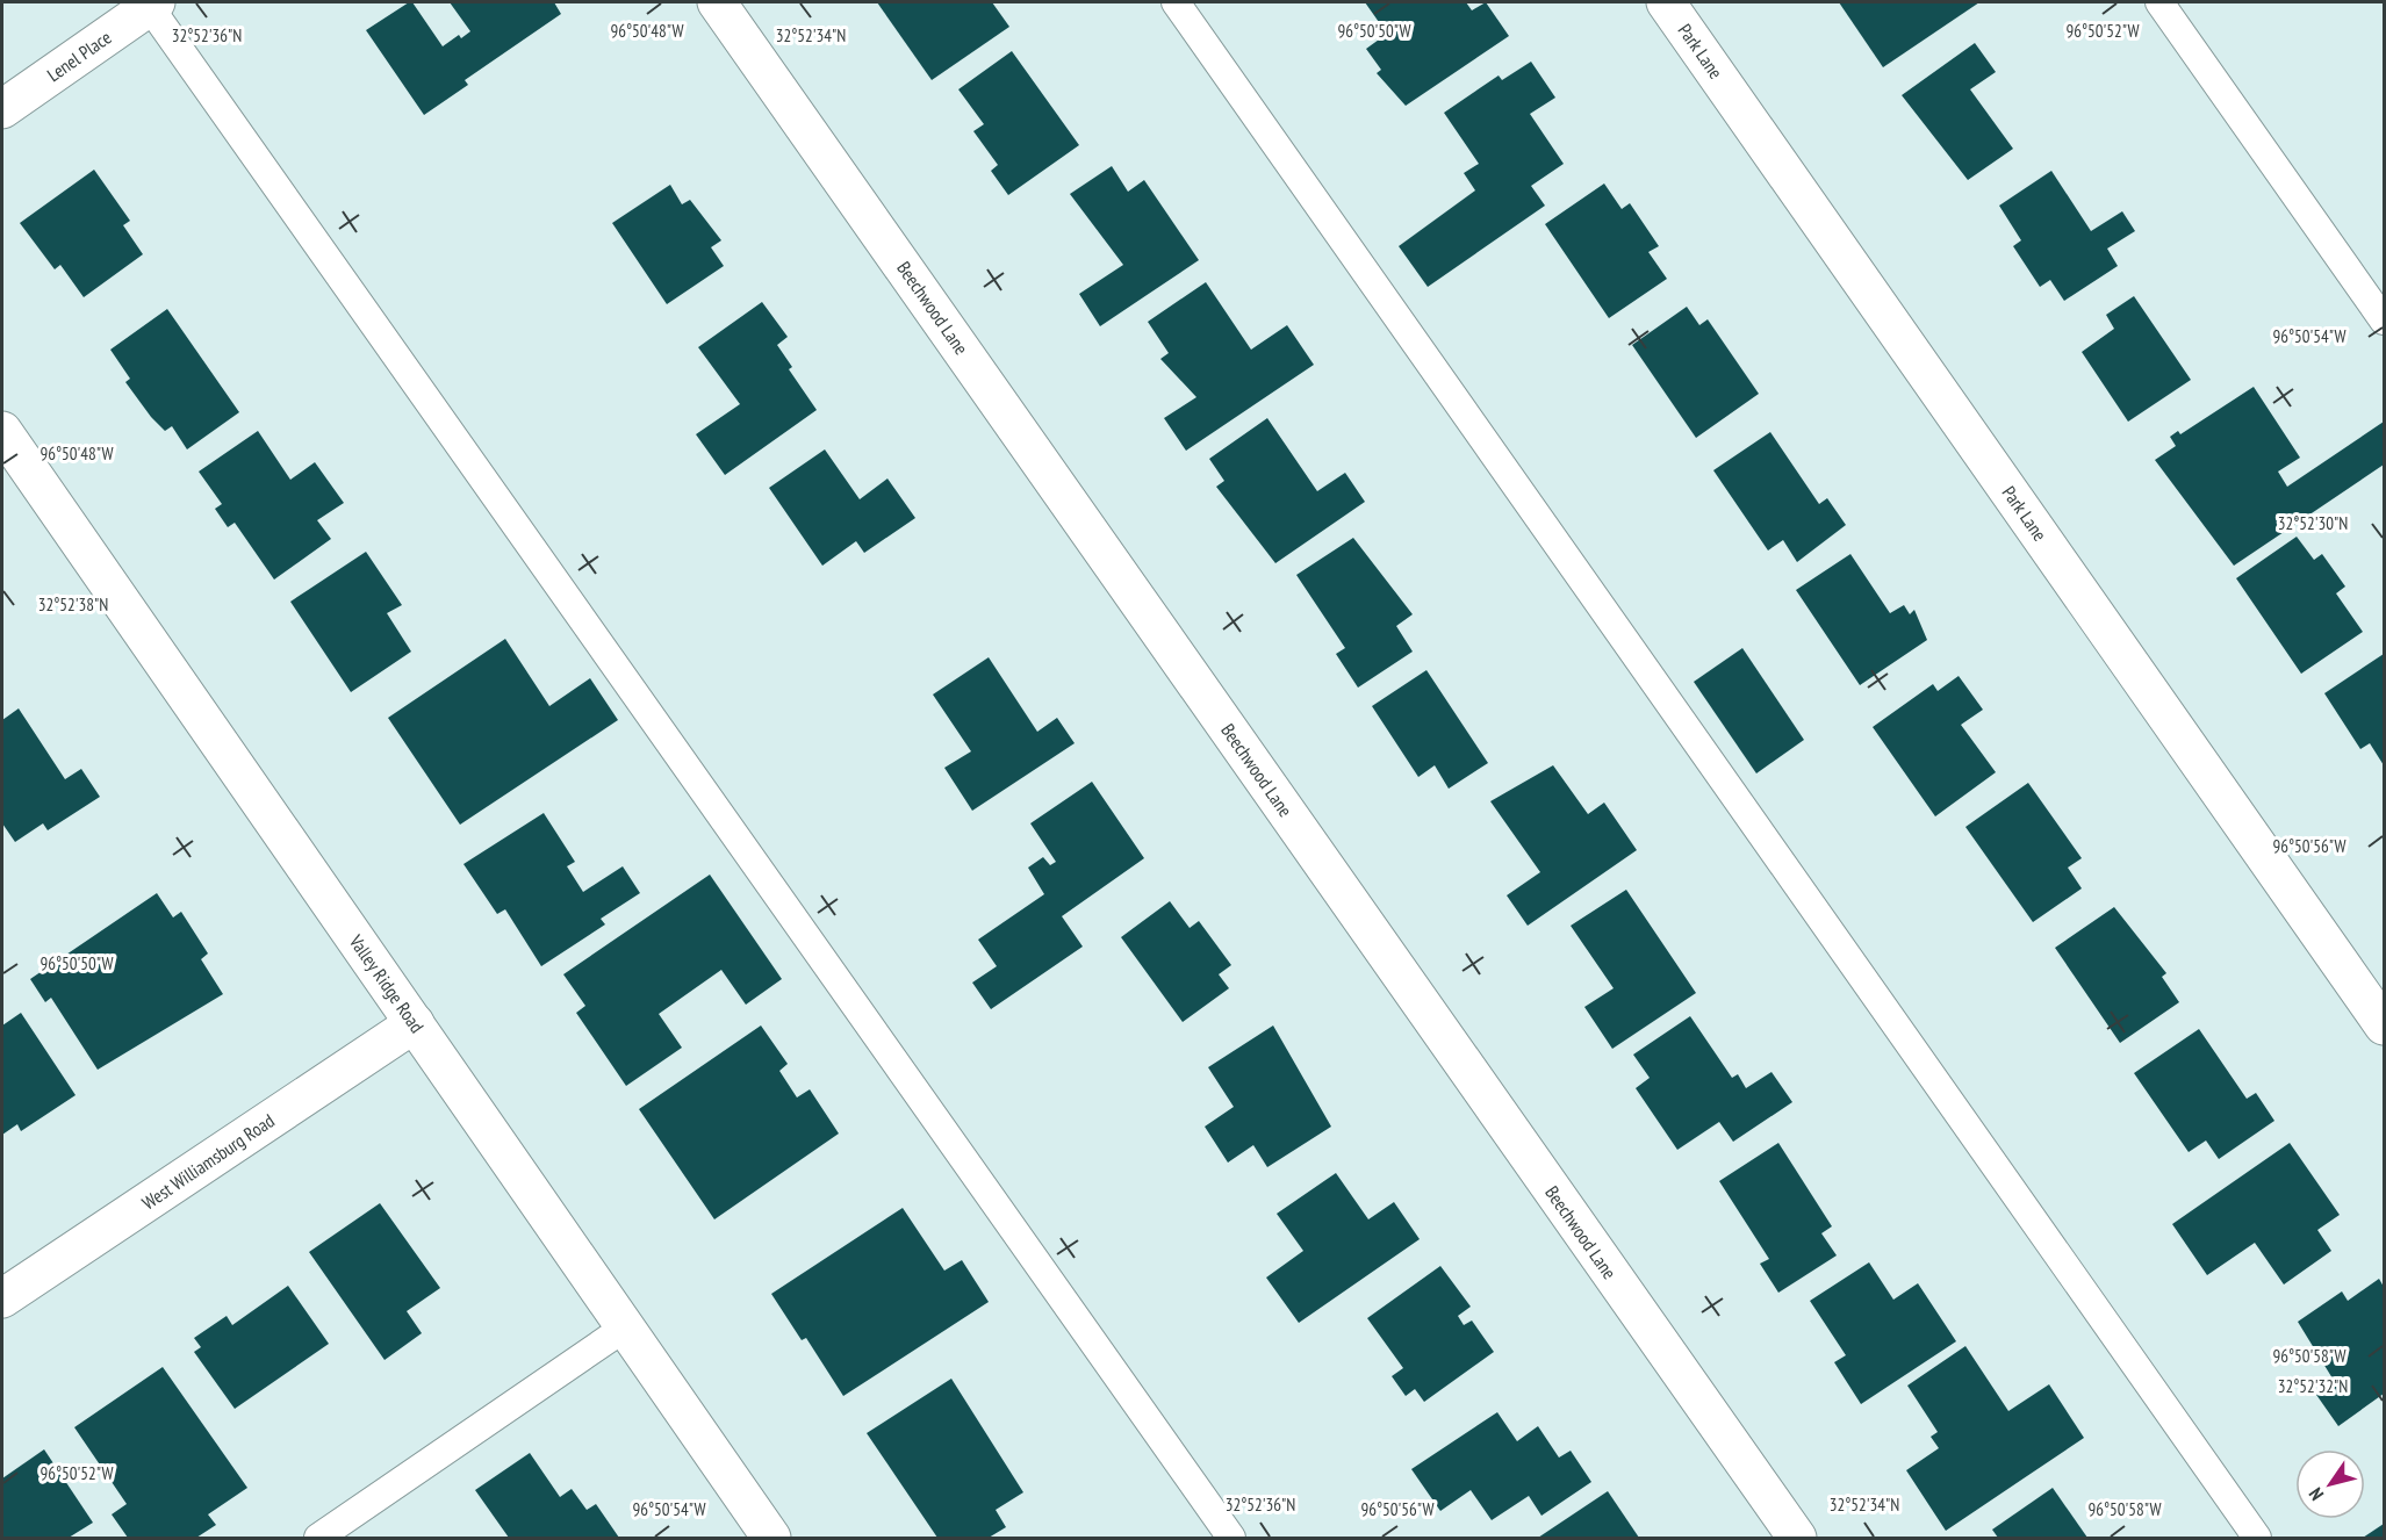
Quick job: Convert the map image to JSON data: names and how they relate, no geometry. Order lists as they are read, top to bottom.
{
  "streets": {
    "street": [
      "Park Lane",
      "Lenel Place",
      "Beechwood Lane",
      "Valley Ridge Road",
      "West Williamsburg Road"
    ]
  },
  "crossings": [
    ["Valley Ridge Road", "West Williamsburg Road"]
  ],
  "north": "bottom left",
  "coordinates": [
    "96°50'50\"W",
    "96°50'52\"W",
    "96°50'48\"W",
    "32°52'34\"N",
    "32°52'36\"N",
    "96°50'54\"W",
    "32°52'30\"N",
    "32°52'38\"N",
    "96°50'56\"W",
    "96°50'58\"W",
    "32°52'32\"N"
  ]
}
